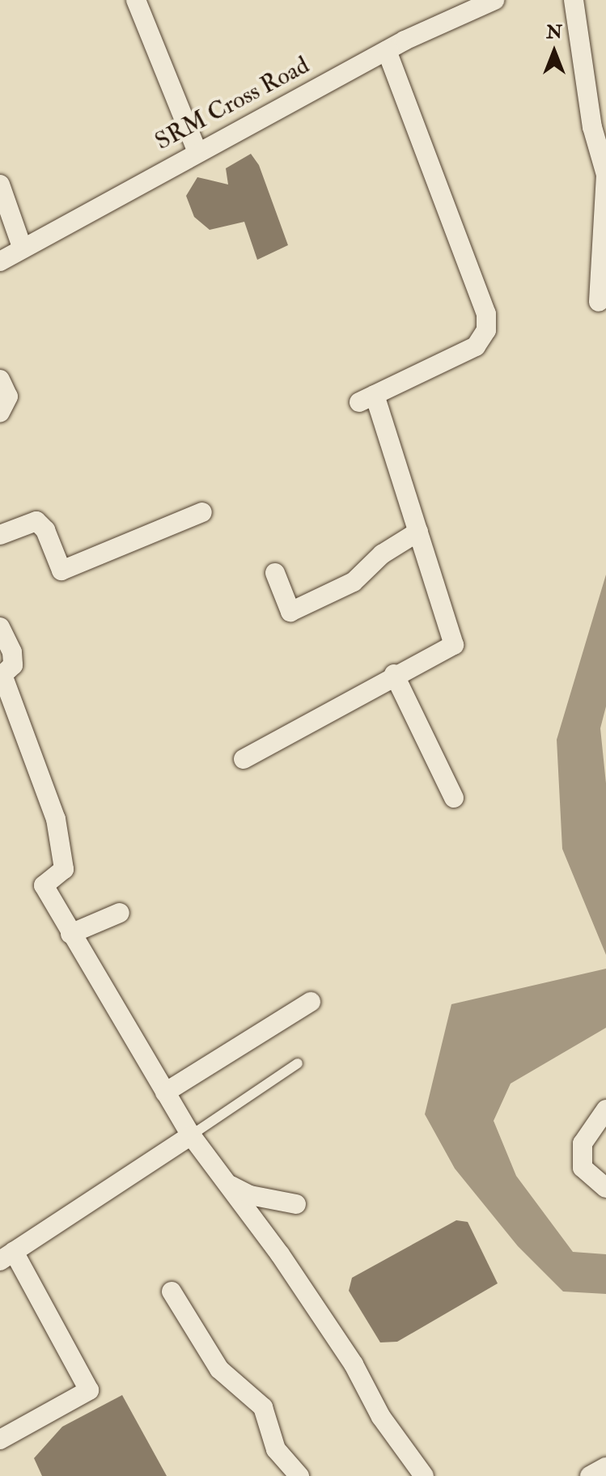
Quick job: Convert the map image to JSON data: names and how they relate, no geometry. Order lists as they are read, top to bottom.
{
  "streets": {
    "street": ["SRM Cross Road"]
  },
  "north": "top"
}
